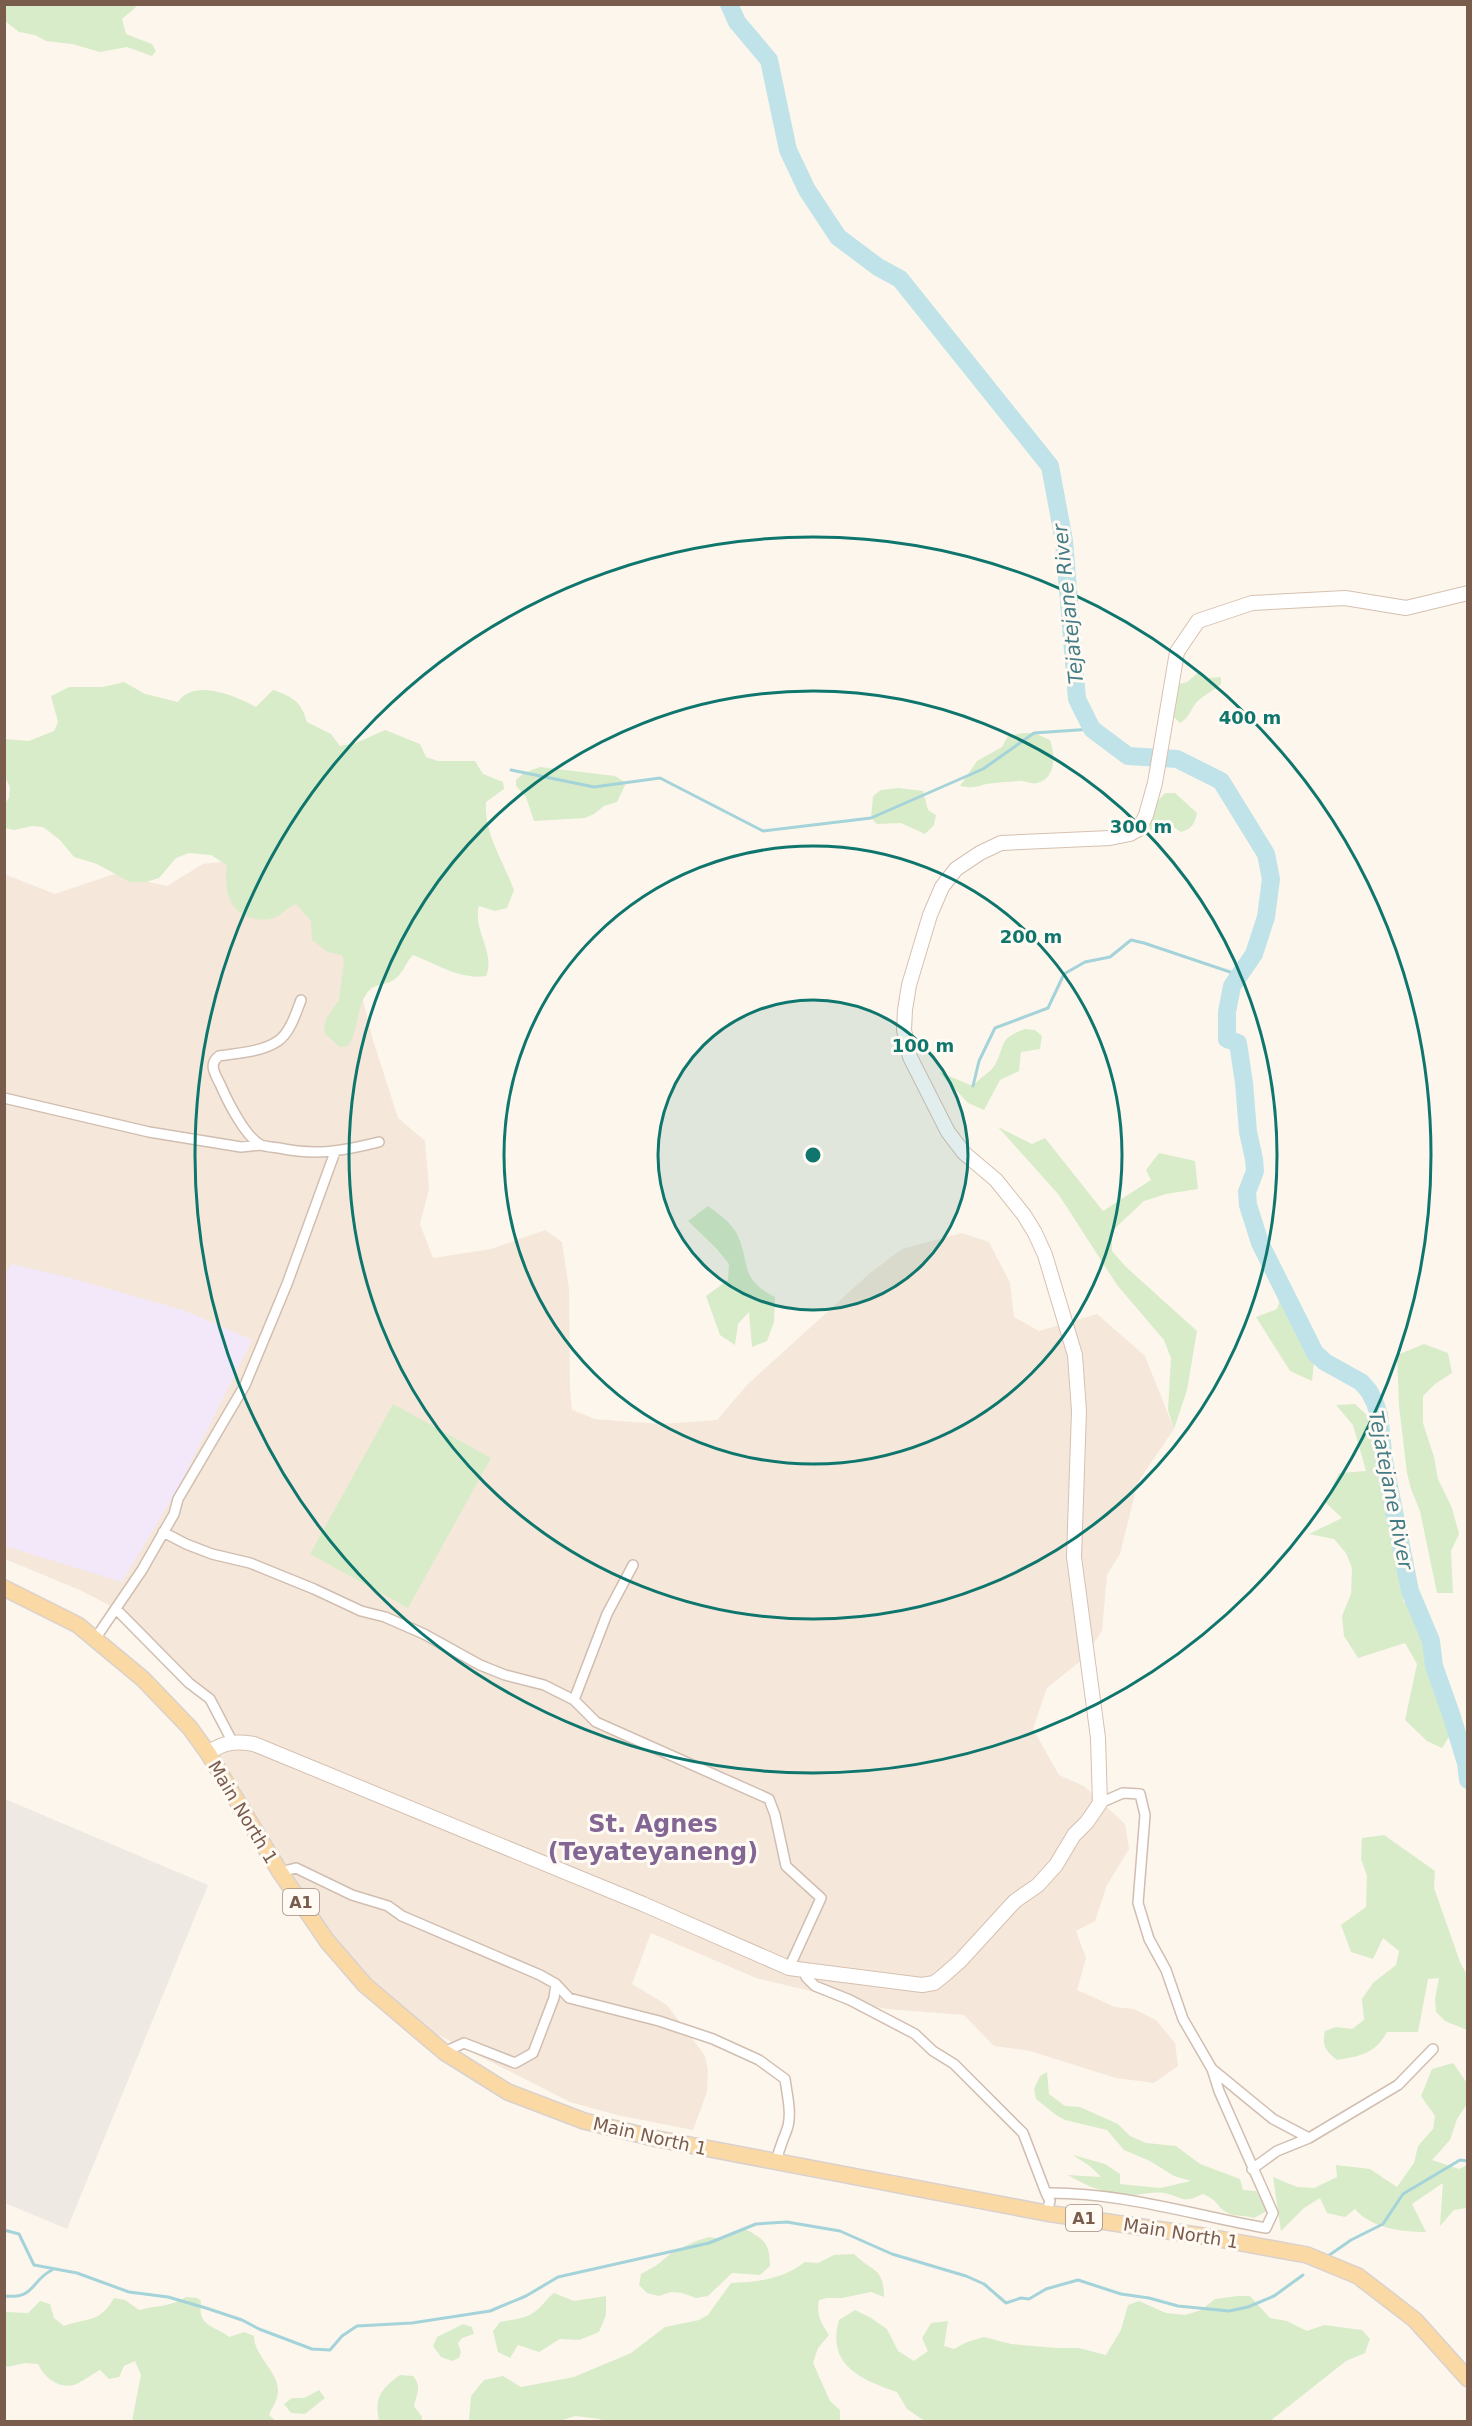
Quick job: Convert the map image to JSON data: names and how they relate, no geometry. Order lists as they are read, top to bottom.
{
  "streets": {
    "main road": ["Main North 1", "A1"]
  },
  "districts": ["St. Agnes (Teyateyaneng)"],
  "water": ["Tejatejane River"],
  "rings": [
    "400 m",
    "300 m",
    "200 m",
    "100 m"
  ]
}
